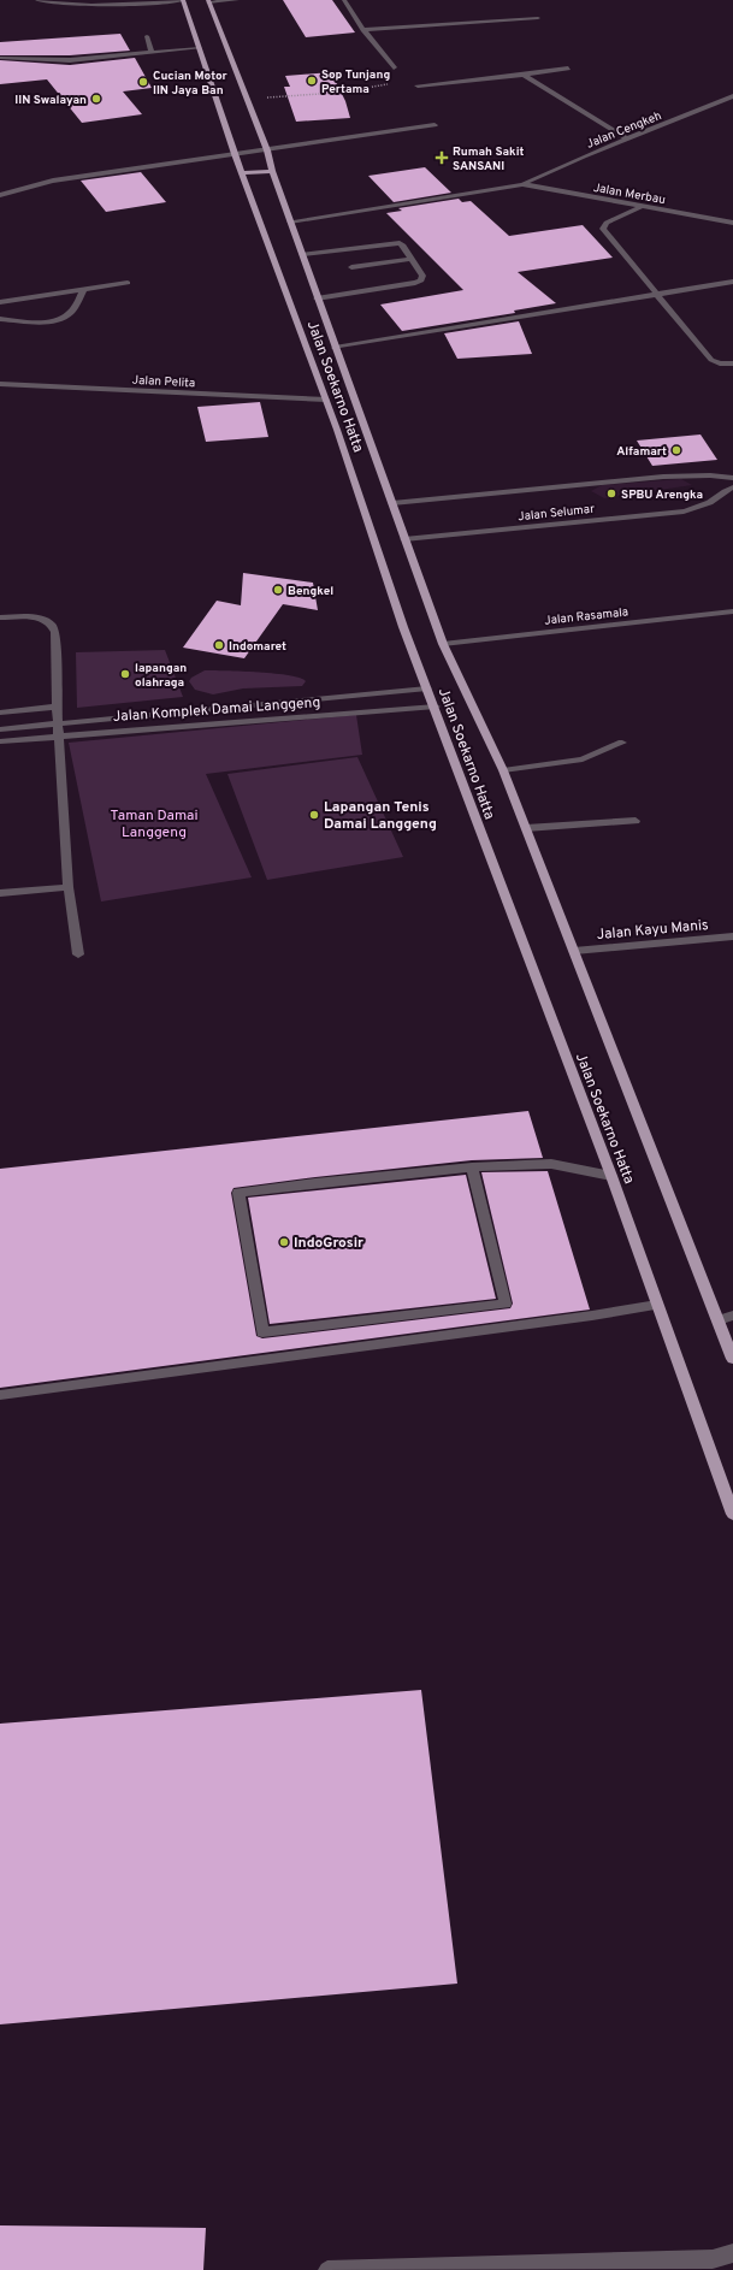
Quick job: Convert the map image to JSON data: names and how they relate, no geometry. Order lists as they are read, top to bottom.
{
  "streets": {
    "main road": ["Jalan Soekarno Hatta"],
    "street": [
      "Jalan Cengkeh",
      "Jalan Merbau",
      "Jalan Pelita",
      "Jalan Selumar",
      "Jalan Rasamala",
      "Jalan Komplek Damai Langgeng",
      "Jalan Kayu Manis"
    ]
  },
  "crossings": [
    ["Jalan Cengkeh", "Jalan Merbau"],
    ["Jalan Pelita", "Jalan Soekarno Hatta"],
    ["Jalan Soekarno Hatta", "Jalan Selumar"],
    ["Jalan Soekarno Hatta", "Jalan Rasamala"],
    ["Jalan Soekarno Hatta", "Jalan Komplek Damai Langgeng"],
    ["Jalan Soekarno Hatta", "Jalan Kayu Manis"]
  ],
  "parks": ["Taman Damai Langgeng"],
  "places": {
    "other": [
      "Sop Tunjang Pertama",
      "Cucian Motor IIN Jaya Ban",
      "IIN Swalayan",
      "Alfamart",
      "SPBU Arengka",
      "Bengkel",
      "Indomaret",
      "lapangan olahraga",
      "Lapangan Tenis Damai Langgeng",
      "IndoGrosir"
    ],
    "health": ["Rumah Sakit SANSANI"]
  }
}
